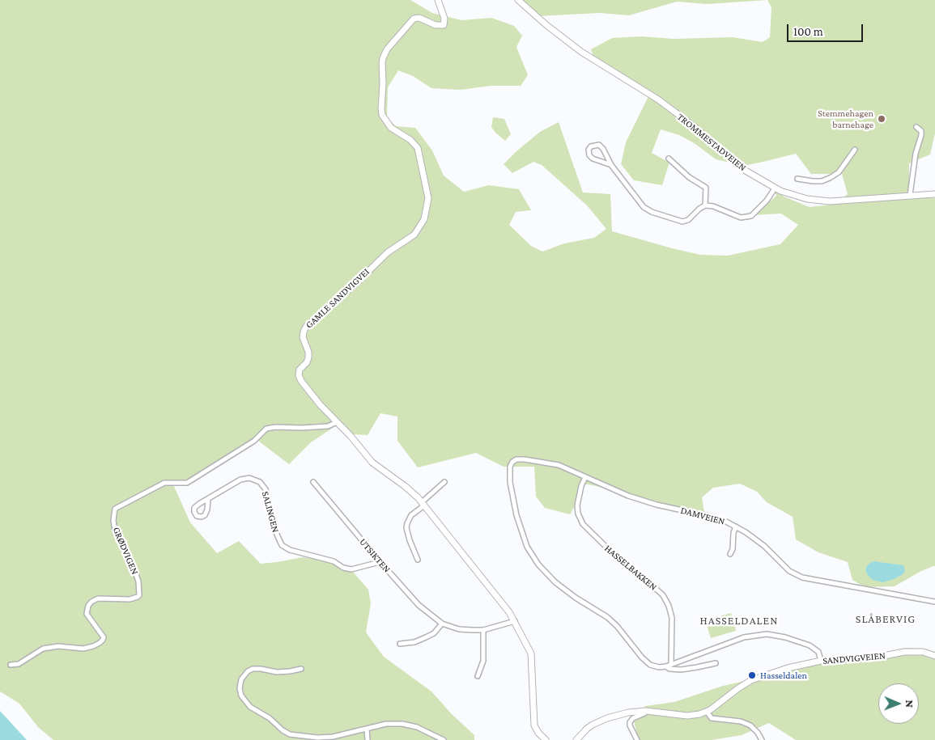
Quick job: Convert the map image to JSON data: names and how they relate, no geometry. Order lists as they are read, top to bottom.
{
  "streets": {
    "street": [
      "TROMMESTADVEIEN",
      "GAMLE SANDVIGVEI",
      "SALINGEN",
      "DAMVEIEN",
      "GRØDVIGEN",
      "UTSIKTEN",
      "HASSELBAKKEN",
      "SANDVIGVEIEN"
    ]
  },
  "crossings": [
    ["GAMLE SANDVIGVEI", "GRØDVIGEN"],
    ["GAMLE SANDVIGVEI", "UTSIKTEN"],
    ["SALINGEN", "UTSIKTEN"],
    ["DAMVEIEN", "HASSELBAKKEN"]
  ],
  "districts": ["SLÅBERVIG", "HASSELDALEN"],
  "places": ["Stemmehagen barnehage", "Hasseldalen"],
  "scale_bar": "100 m",
  "north": "right"
}
